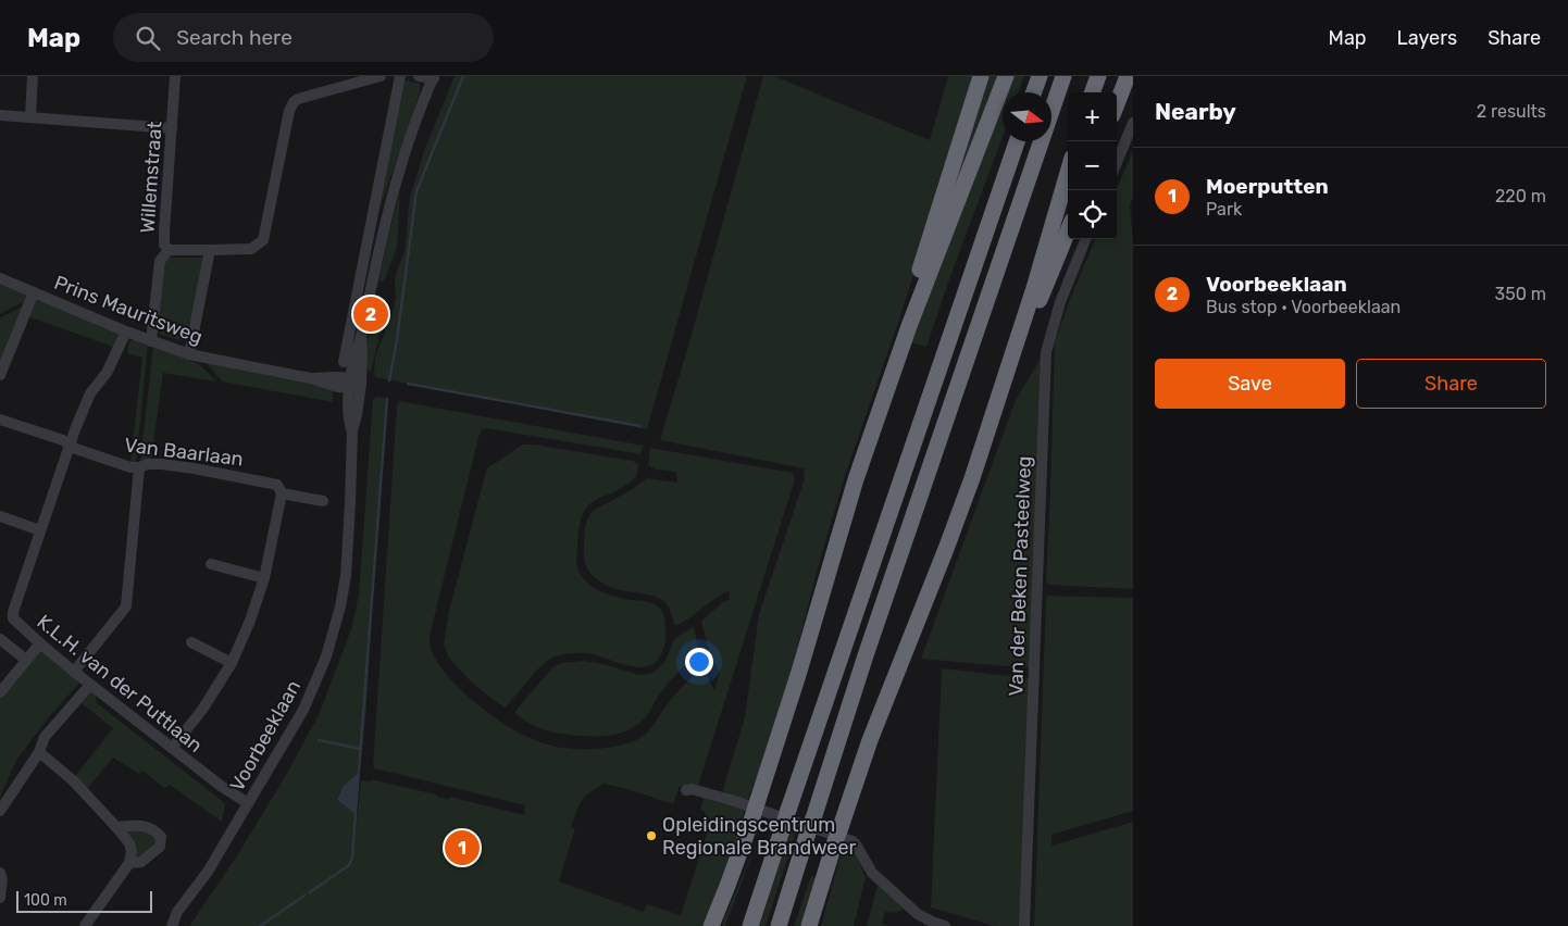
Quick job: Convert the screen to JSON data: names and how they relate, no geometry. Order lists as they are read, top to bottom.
{
  "streets": {
    "street": [
      "Willemstraat",
      "Prins Mauritsweg",
      "Van Baarlaan",
      "Van der Beken Pasteelweg",
      "K.L.H. van der Puttlaan",
      "Voorbeeklaan"
    ]
  },
  "crossings": [
    ["Willemstraat", "Prins Mauritsweg"],
    ["Prins Mauritsweg", "K.L.H. van der Puttlaan"],
    ["Prins Mauritsweg", "Voorbeeklaan"],
    ["Van Baarlaan", "K.L.H. van der Puttlaan"],
    ["K.L.H. van der Puttlaan", "Voorbeeklaan"]
  ],
  "places": ["Opleidingscentrum Regionale Brandweer"],
  "scale_bar": "100 m",
  "north": "right",
  "page": {
    "header": "Map",
    "search": "Search here",
    "nav": ["Map", "Layers", "Share"],
    "heading": ["Nearby", "2 results"],
    "map_buttons": ["+", "−"],
    "list": [
      {
        "mark": "1",
        "name": "Moerputten",
        "note": "Park",
        "value": "220 m"
      },
      {
        "mark": "2",
        "name": "Voorbeeklaan",
        "note": "Bus stop · Voorbeeklaan",
        "value": "350 m"
      }
    ],
    "pins": ["2", "1"],
    "buttons": ["Save", "Share"],
    "scale": "100 m"
  }
}
